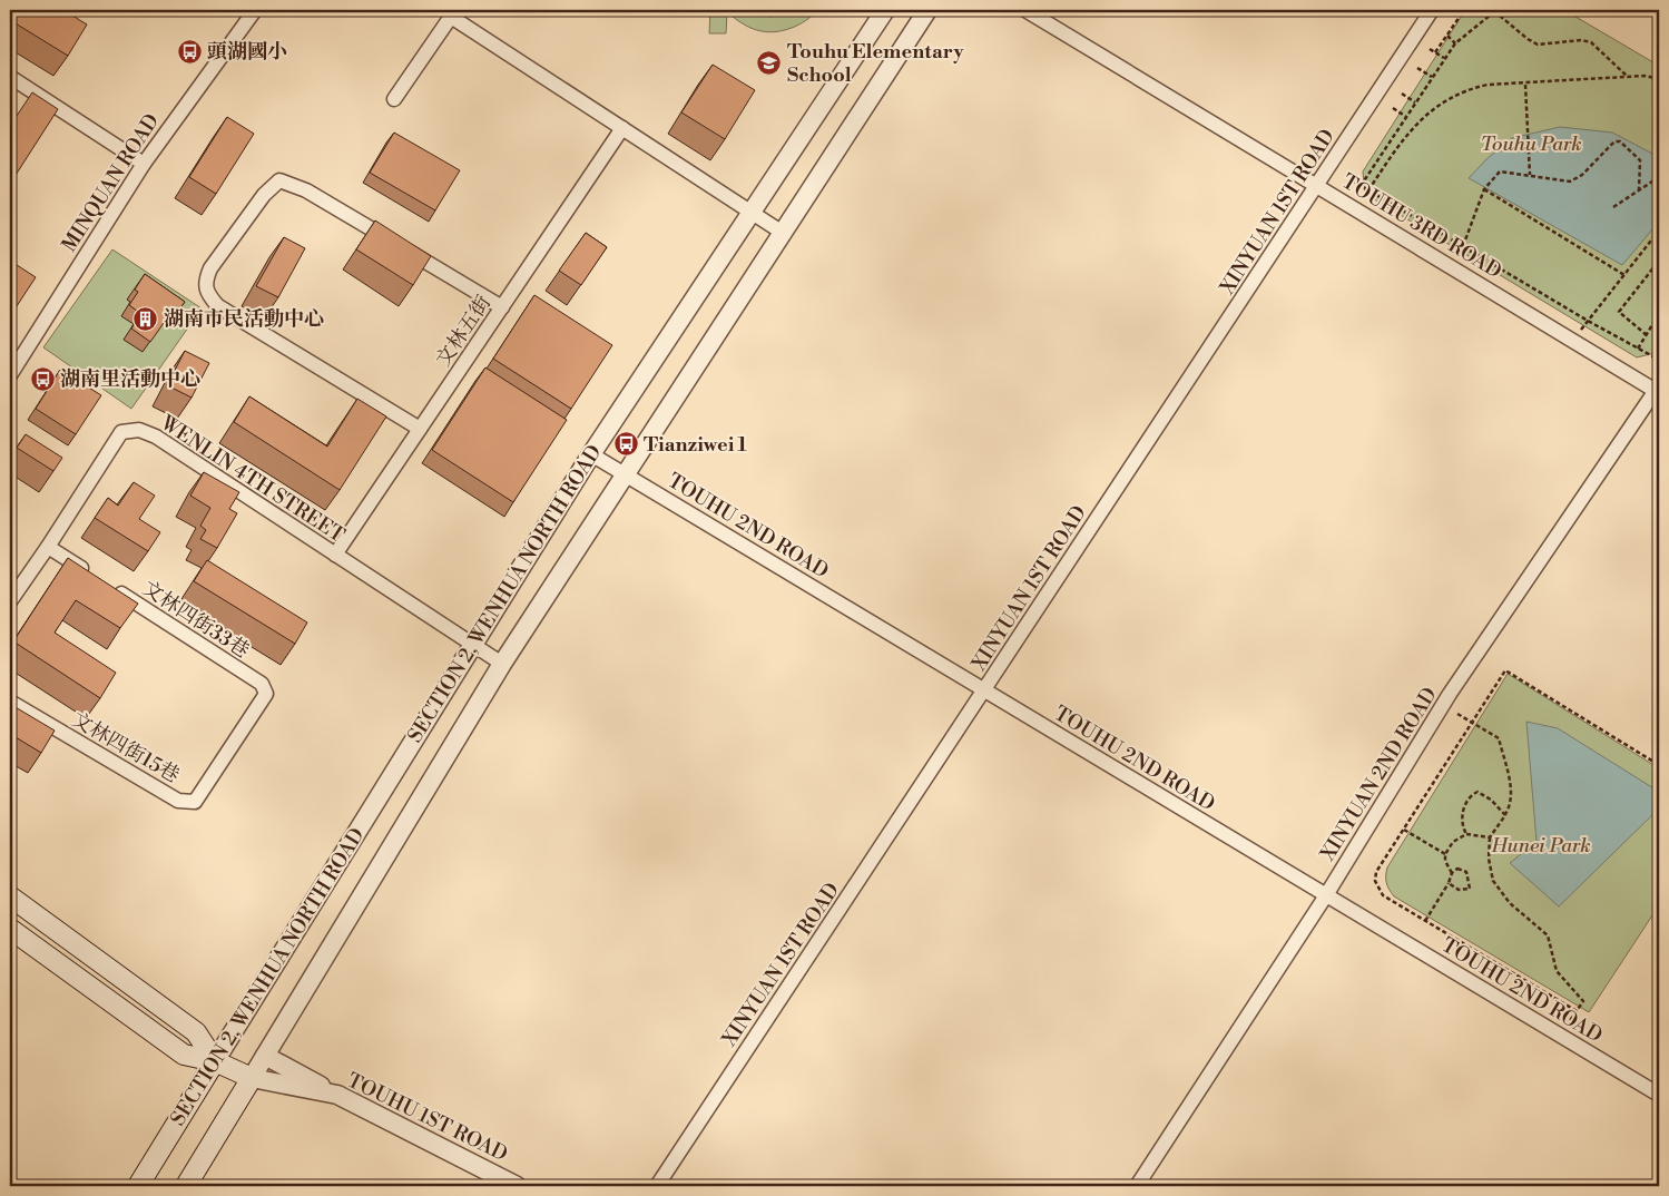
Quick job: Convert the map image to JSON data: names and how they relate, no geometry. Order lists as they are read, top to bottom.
{
  "streets": {
    "main road": ["SECTION 2, WENHUA NORTH ROAD"],
    "street": [
      "MINQUAN ROAD",
      "XINYUAN 1ST ROAD",
      "TOUHU 3RD ROAD",
      "文林五街",
      "WENLIN 4TH STREET",
      "TOUHU 2ND ROAD",
      "文林四街33巷",
      "文林四街15巷",
      "XINYUAN 2ND ROAD",
      "TOUHU 1ST ROAD"
    ]
  },
  "crossings": [
    ["XINYUAN 1ST ROAD", "TOUHU 3RD ROAD"],
    ["XINYUAN 1ST ROAD", "TOUHU 2ND ROAD"],
    ["TOUHU 3RD ROAD", "XINYUAN 2ND ROAD"],
    ["文林五街", "WENLIN 4TH STREET"],
    ["WENLIN 4TH STREET", "SECTION 2, WENHUA NORTH ROAD"],
    ["TOUHU 2ND ROAD", "SECTION 2, WENHUA NORTH ROAD"],
    ["TOUHU 2ND ROAD", "XINYUAN 2ND ROAD"],
    ["SECTION 2, WENHUA NORTH ROAD", "TOUHU 1ST ROAD"],
    ["文林四街33巷", "文林四街15巷"]
  ],
  "parks": ["Touhu Park", "Hunei Park"],
  "places": {
    "bus stop": ["頭湖國小", "湖南里活動中心", "Tianziwei 1"],
    "school or university": ["Touhu Elementary School"],
    "building": ["湖南市民活動中心"]
  }
}
